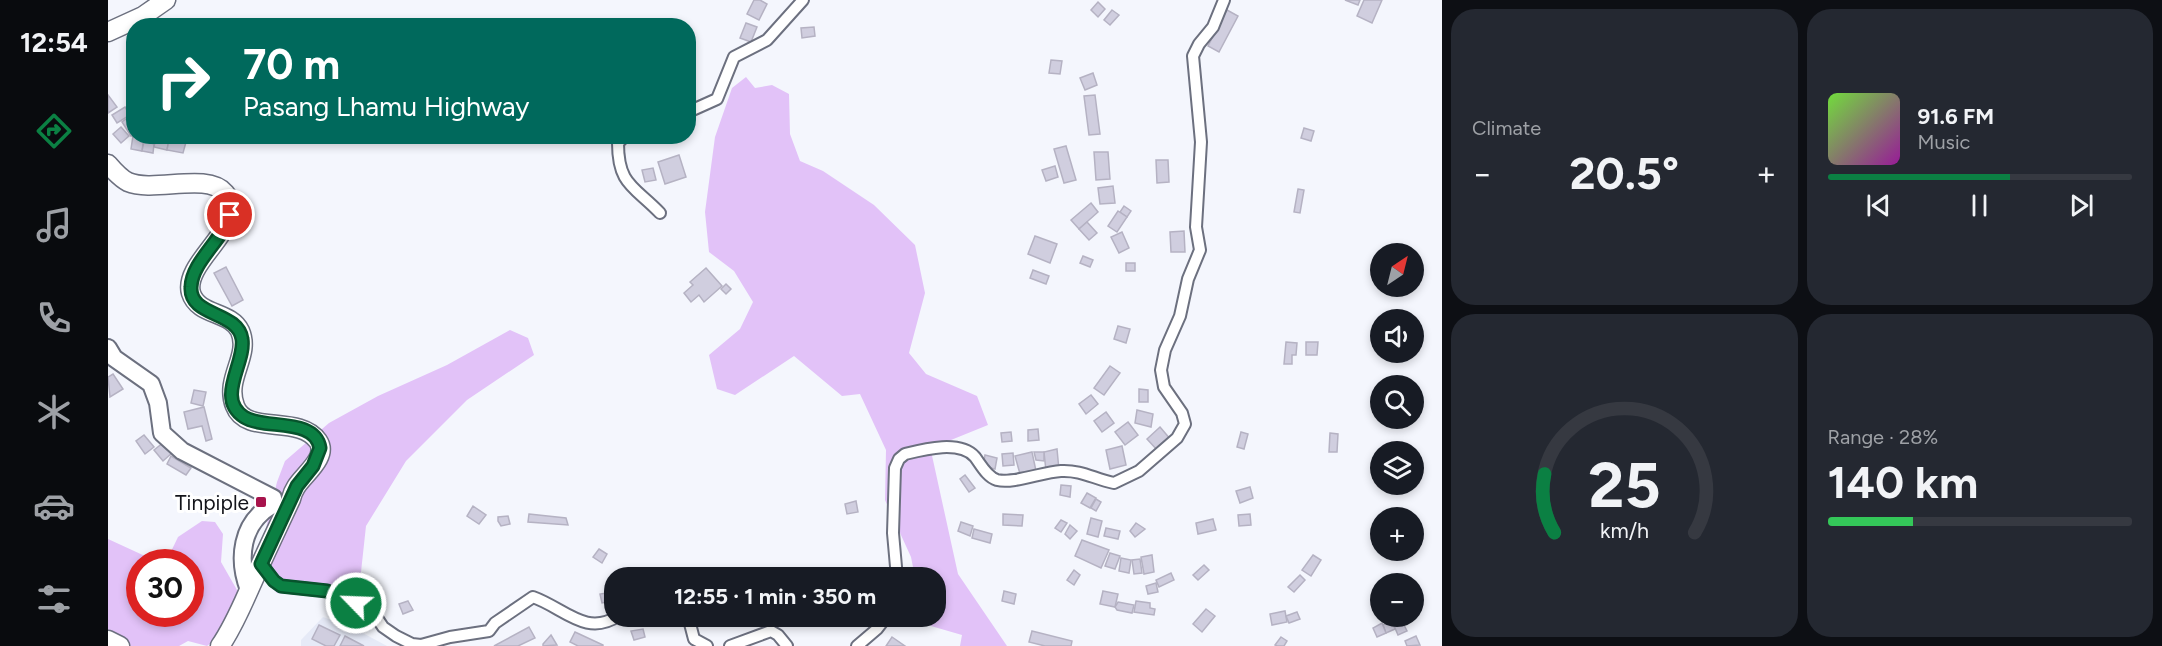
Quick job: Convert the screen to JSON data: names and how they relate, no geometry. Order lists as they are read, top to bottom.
{
  "places": {
    "transit": ["Tinpiple"]
  },
  "north": "top right",
  "page": {
    "tabs": "12:54",
    "tile": [
      "Climate",
      ["Range · 28%", "140 km"]
    ],
    "turn": ["70 m", "Pasang Lhamu Highway"],
    "song": ["91.6 FM", "Music"],
    "heat": ["−", "20.5°", "+"],
    "map_buttons": ["+", "−"],
    "limit": "30",
    "trip": "12:55 · 1 min · 350 m",
    "gauge": ["25", "km/h"]
  }
}
